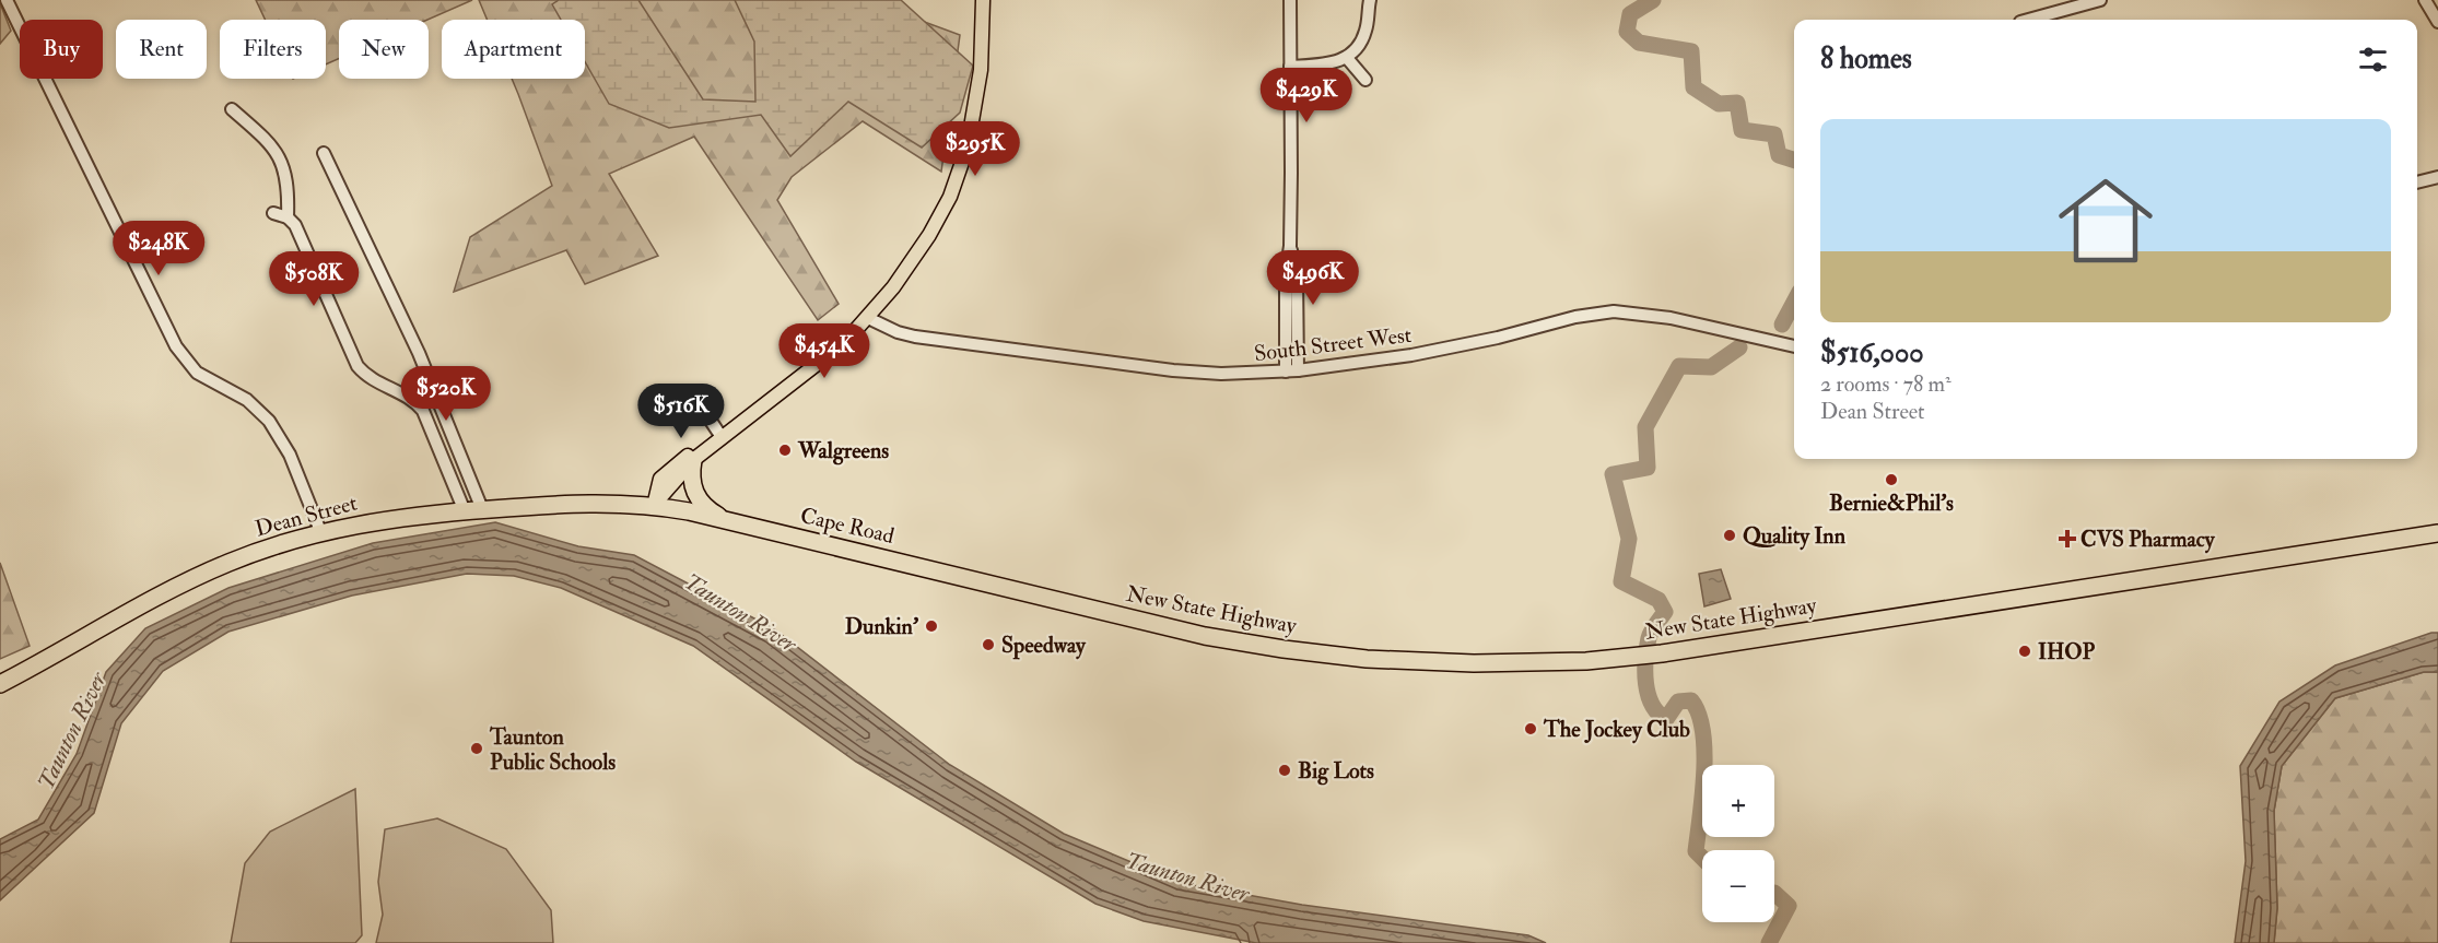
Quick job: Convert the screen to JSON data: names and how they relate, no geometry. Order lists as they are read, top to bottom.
{
  "streets": {
    "highway": ["Dean Street", "Cape Road", "New State Highway"],
    "street": ["South Street West"]
  },
  "crossings": [
    ["Dean Street", "Cape Road"],
    ["Cape Road", "New State Highway"]
  ],
  "water": ["Taunton River"],
  "places": {
    "other": [
      "Walgreens",
      "Bernie&Phil's",
      "Quality Inn",
      "Dunkin'",
      "Speedway",
      "IHOP",
      "The Jockey Club",
      "Taunton Public Schools",
      "Big Lots"
    ],
    "health": ["CVS Pharmacy"]
  },
  "page": {
    "chip": [
      "Buy",
      "Rent",
      "Filters",
      "New",
      "Apartment"
    ],
    "heading": "8 homes",
    "price": [
      "$429K",
      "$295K",
      "$248K",
      "$496K",
      "$508K",
      "$454K",
      "$520K",
      "$516K"
    ],
    "list": [
      {
        "name": "$516,000",
        "note": "2 rooms · 78 m² · Dean Street"
      }
    ],
    "map_buttons": ["+", "−"]
  }
}
